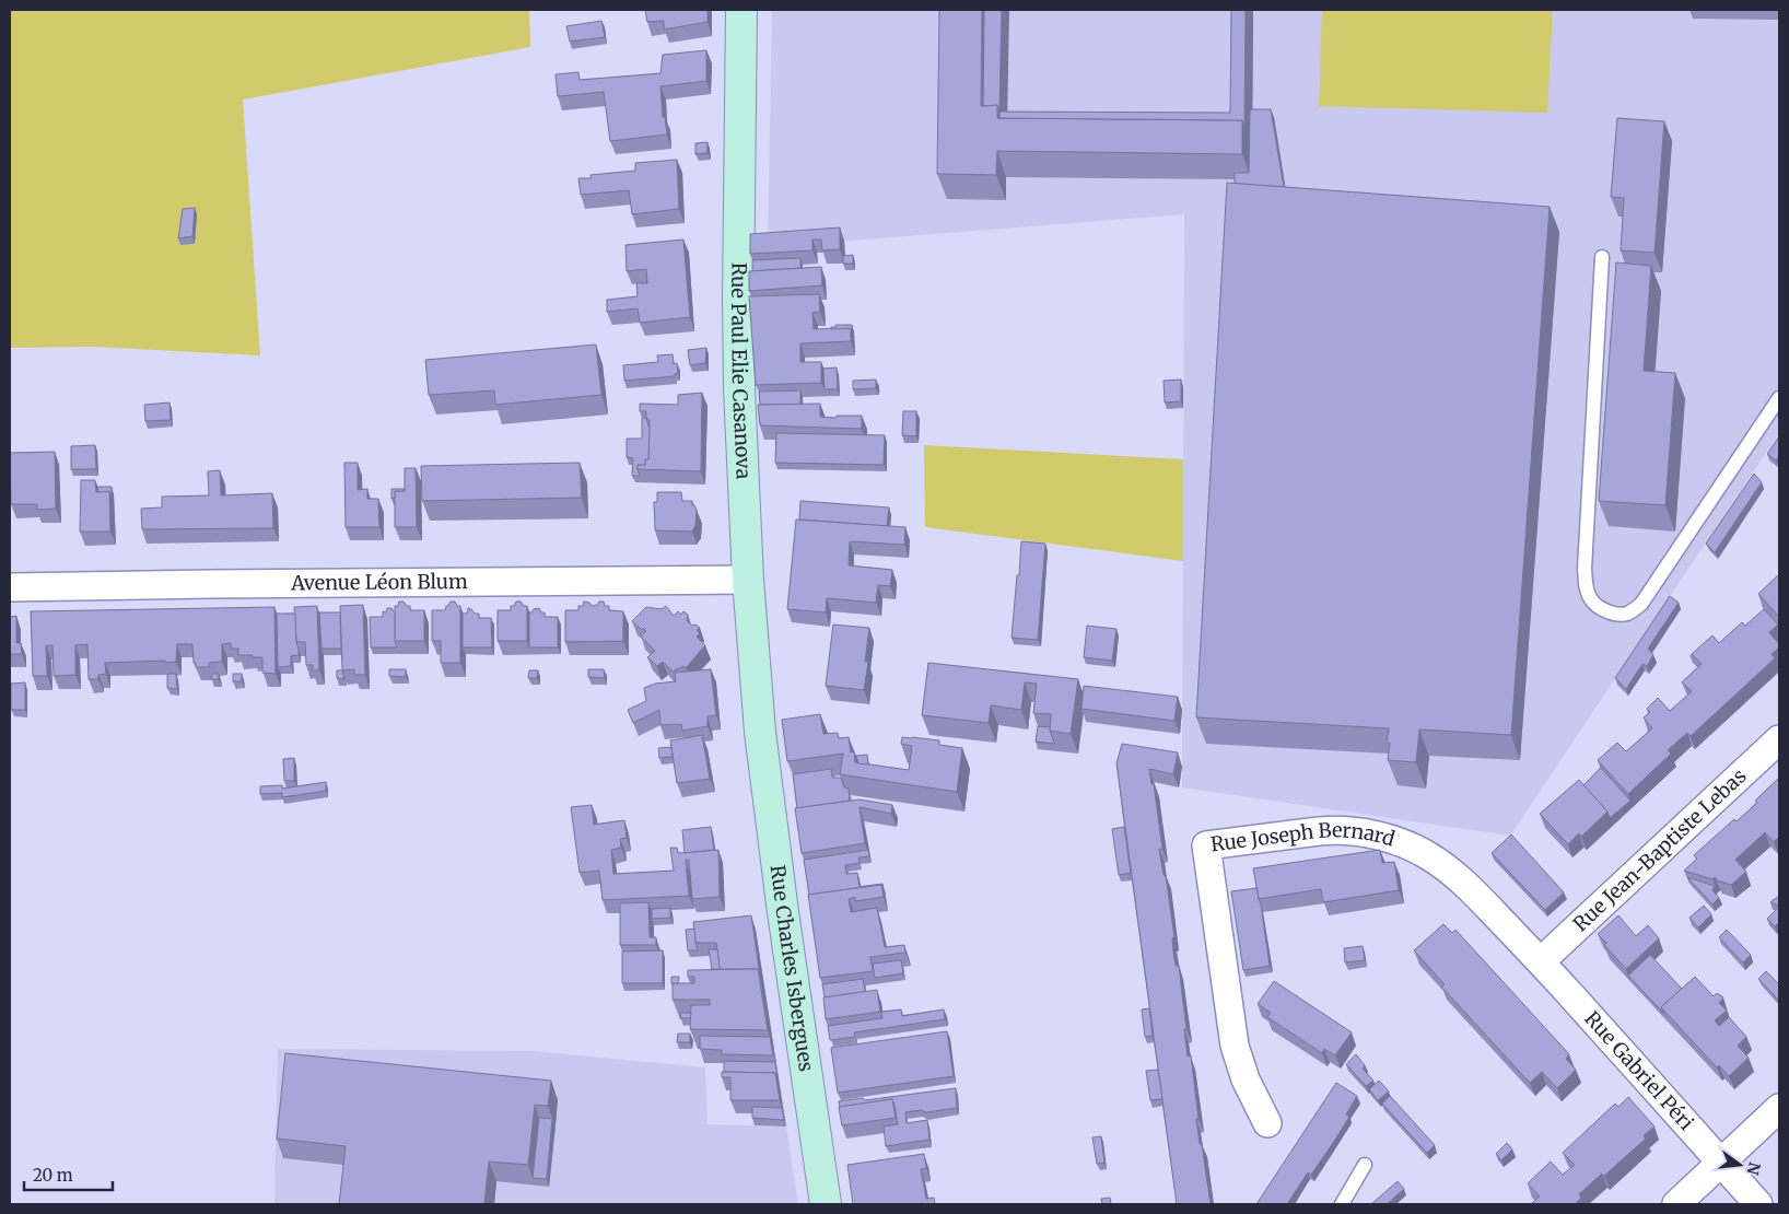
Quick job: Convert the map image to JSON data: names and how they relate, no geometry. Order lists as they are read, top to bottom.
{
  "streets": {
    "main road": ["Rue Paul Elie Casanova", "Rue Charles Isbergues"],
    "street": [
      "Avenue Léon Blum",
      "Rue Joseph Bernard",
      "Rue Jean-Baptiste Lebas",
      "Rue Gabriel Péri"
    ]
  },
  "crossings": [
    ["Rue Paul Elie Casanova", "Avenue Léon Blum"],
    ["Rue Paul Elie Casanova", "Rue Charles Isbergues"],
    ["Rue Joseph Bernard", "Rue Jean-Baptiste Lebas"],
    ["Rue Joseph Bernard", "Rue Gabriel Péri"],
    ["Rue Jean-Baptiste Lebas", "Rue Gabriel Péri"]
  ],
  "scale_bar": "20 m",
  "north": "right"
}
